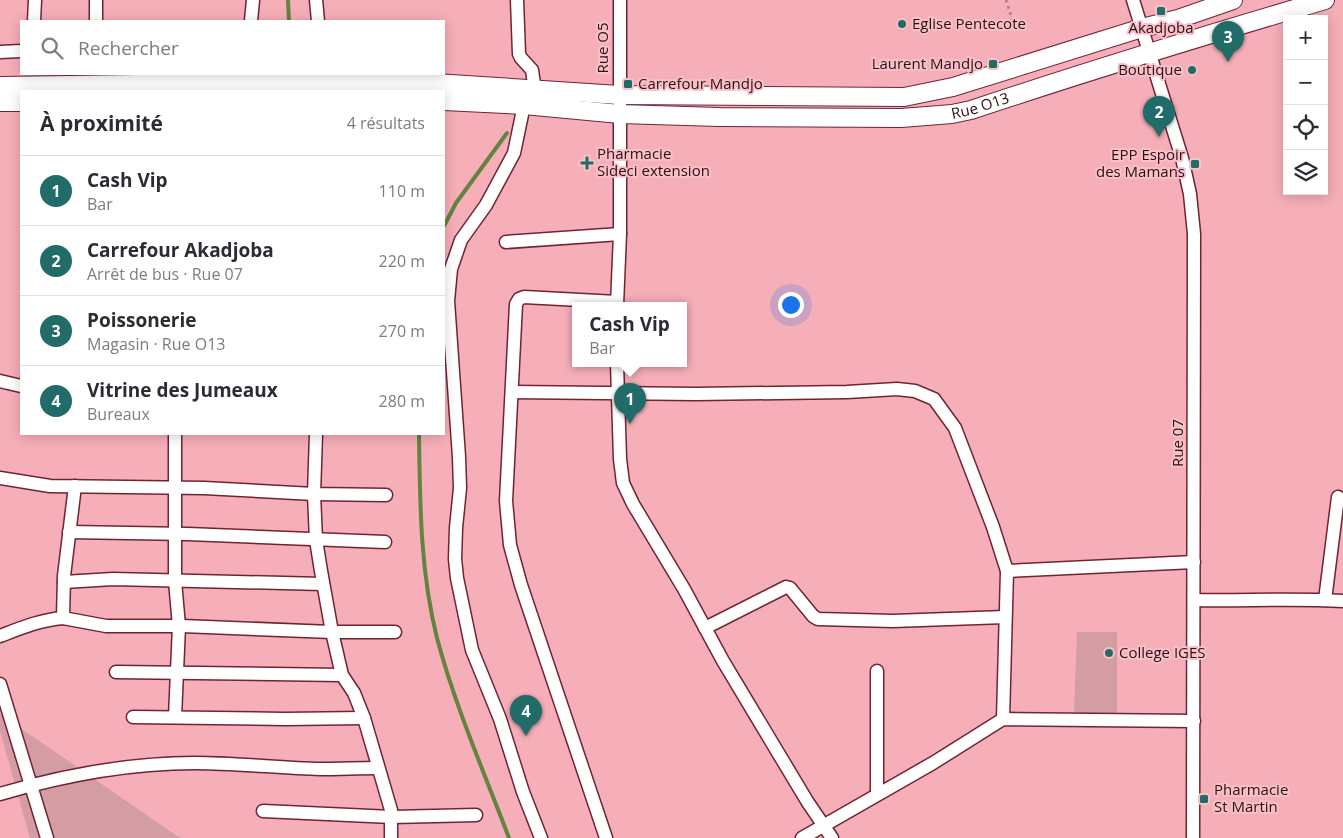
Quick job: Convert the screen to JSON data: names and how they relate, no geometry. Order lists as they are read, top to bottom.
{
  "streets": {
    "main road": ["Rue O13"],
    "street": ["Rue O5", "Rue 07"]
  },
  "crossings": [
    ["Rue O5", "Rue O13"],
    ["Rue O13", "Rue 07"]
  ],
  "places": {
    "transit": [
      "Akadjoba",
      "Laurent Mandjo",
      "Carrefour Mandjo",
      "EPP Espoir des Mamans",
      "Pharmacie St Martin"
    ],
    "other": ["Eglise Pentecote", "Boutique", "College IGES"],
    "health": ["Pharmacie Sideci extension"]
  },
  "page": {
    "map_buttons": ["+", "−"],
    "search": "Rechercher",
    "pins": [
      "3",
      "2",
      "1",
      "4"
    ],
    "heading": ["À proximité", "4 résultats"],
    "list": [
      {
        "mark": "1",
        "name": "Cash Vip",
        "note": "Bar",
        "value": "110 m"
      },
      {
        "mark": "2",
        "name": "Carrefour Akadjoba",
        "note": "Arrêt de bus · Rue 07",
        "value": "220 m"
      },
      {
        "mark": "3",
        "name": "Poissonerie",
        "note": "Magasin · Rue O13",
        "value": "270 m"
      },
      {
        "mark": "4",
        "name": "Vitrine des Jumeaux",
        "note": "Bureaux",
        "value": "280 m"
      }
    ],
    "popup": ["Cash Vip", "Bar"]
  }
}
